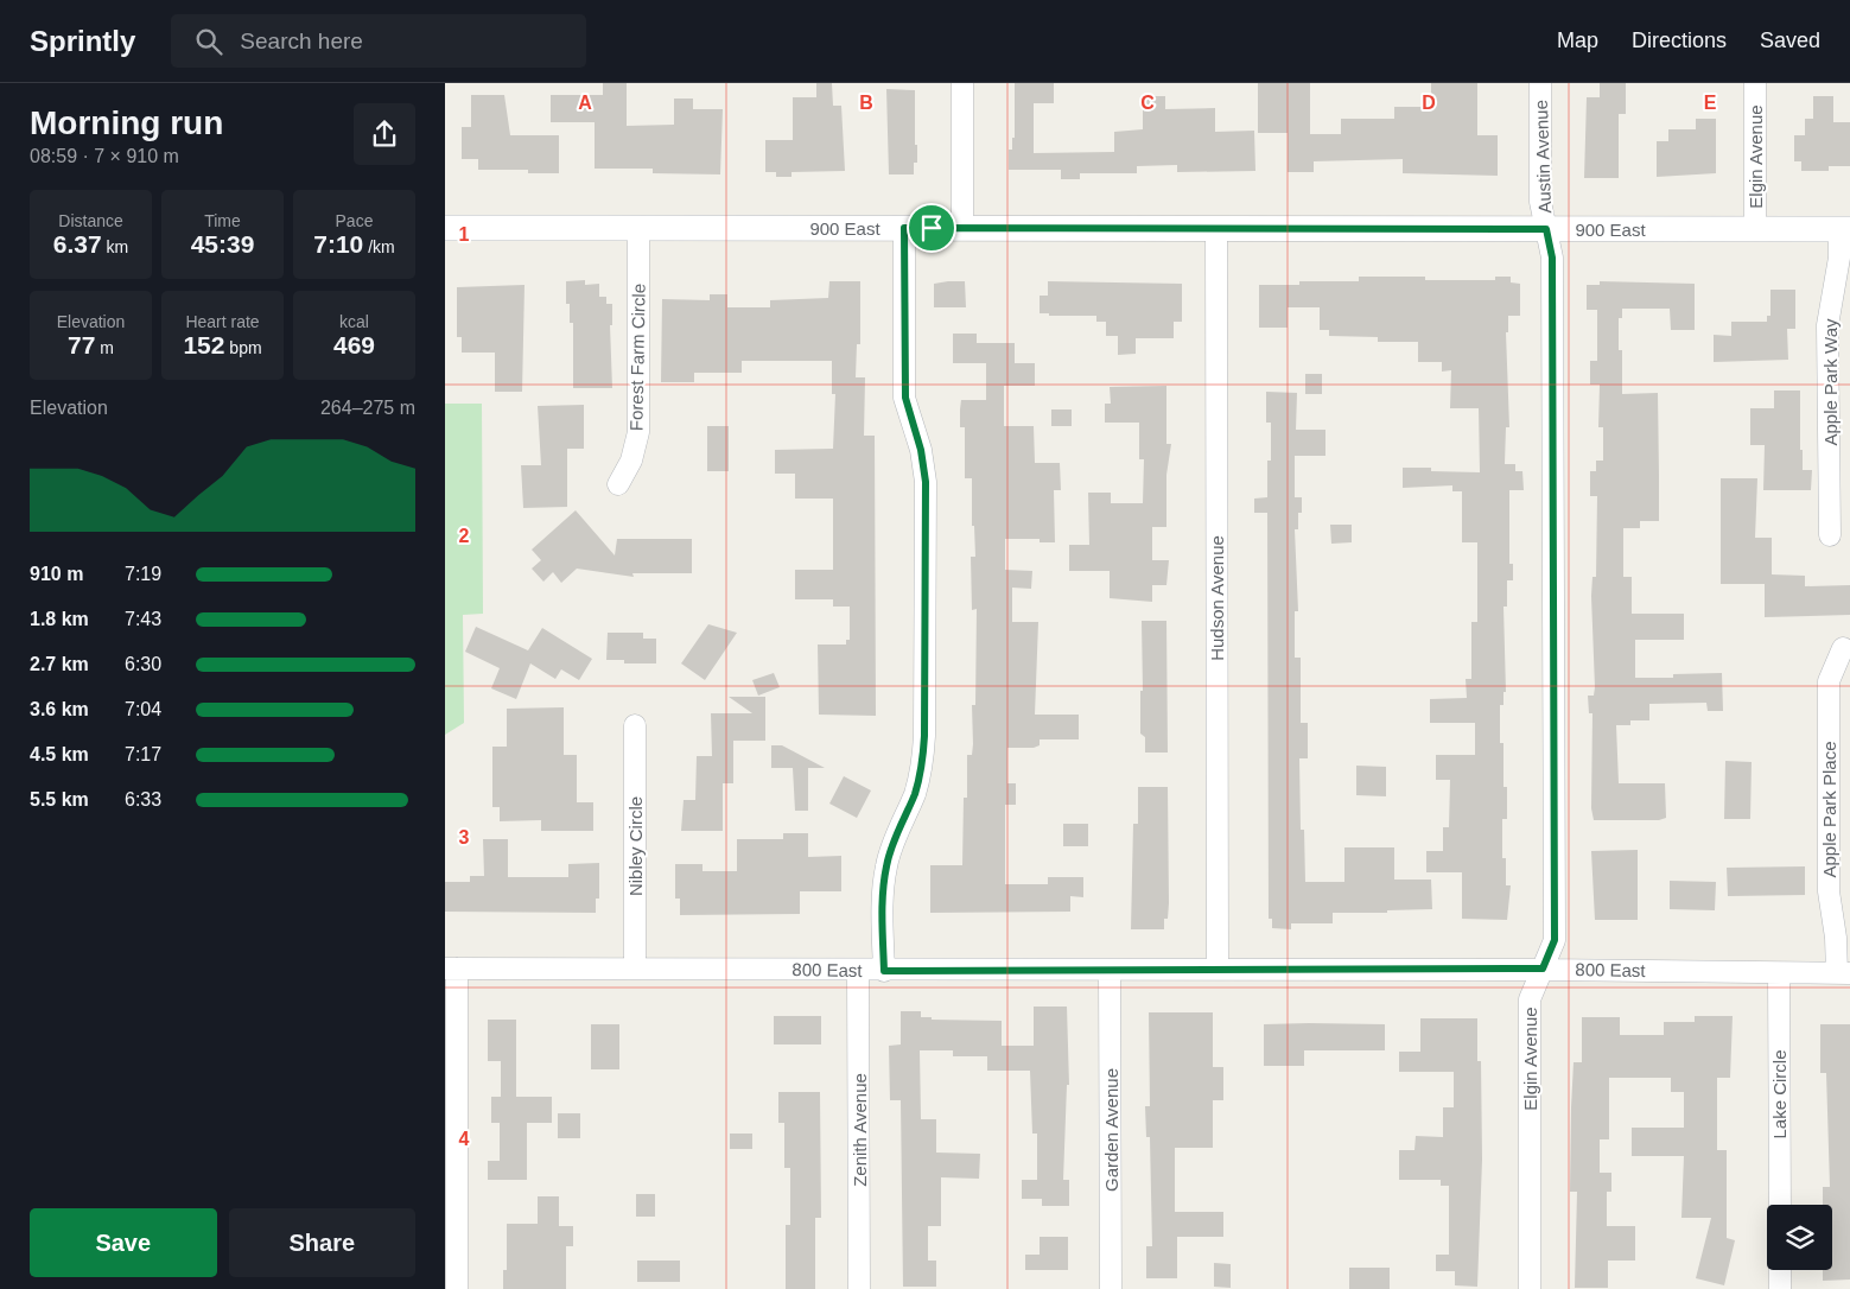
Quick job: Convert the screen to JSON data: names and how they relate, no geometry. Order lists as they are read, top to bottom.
{
  "streets": {
    "street": [
      "Austin Avenue",
      "Elgin Avenue",
      "900 East",
      "Forest Farm Circle",
      "Apple Park Way",
      "Hudson Avenue",
      "Apple Park Place",
      "Nibley Circle",
      "800 East",
      "Lake Circle",
      "Zenith Avenue",
      "Garden Avenue"
    ]
  },
  "crossings": [
    ["Austin Avenue", "Elgin Avenue"],
    ["Austin Avenue", "900 East"],
    ["Elgin Avenue", "900 East"],
    ["Elgin Avenue", "800 East"],
    ["900 East", "Forest Farm Circle"],
    ["900 East", "Apple Park Way"],
    ["900 East", "Hudson Avenue"],
    ["Hudson Avenue", "800 East"],
    ["Apple Park Place", "800 East"],
    ["Nibley Circle", "800 East"],
    ["800 East", "Lake Circle"],
    ["800 East", "Zenith Avenue"],
    ["800 East", "Garden Avenue"]
  ],
  "page": {
    "header": "Sprintly",
    "search": "Search here",
    "nav": ["Map", "Directions", "Saved"],
    "heading": ["Morning run", "08:59 · 7 × 910 m"],
    "stats": [
      ["Distance", "6.37 km"],
      ["Time", "45:39"],
      ["Pace", "7:10 /km"],
      ["Elevation", "77 m"],
      ["Heart rate", "152 bpm"],
      ["kcal", "469"]
    ],
    "chart": ["Elevation", "264–275 m"],
    "list": [
      {
        "name": "910 m",
        "note": "7:19"
      },
      {
        "name": "1.8 km",
        "note": "7:43"
      },
      {
        "name": "2.7 km",
        "note": "6:30"
      },
      {
        "name": "3.6 km",
        "note": "7:04"
      },
      {
        "name": "4.5 km",
        "note": "7:17"
      },
      {
        "name": "5.5 km",
        "note": "6:33"
      }
    ],
    "buttons": ["Save", "Share"]
  },
  "grid": {
    "columns": [
      "A",
      "B",
      "C",
      "D",
      "E"
    ],
    "rows": [
      "1",
      "2",
      "3",
      "4"
    ]
  }
}
